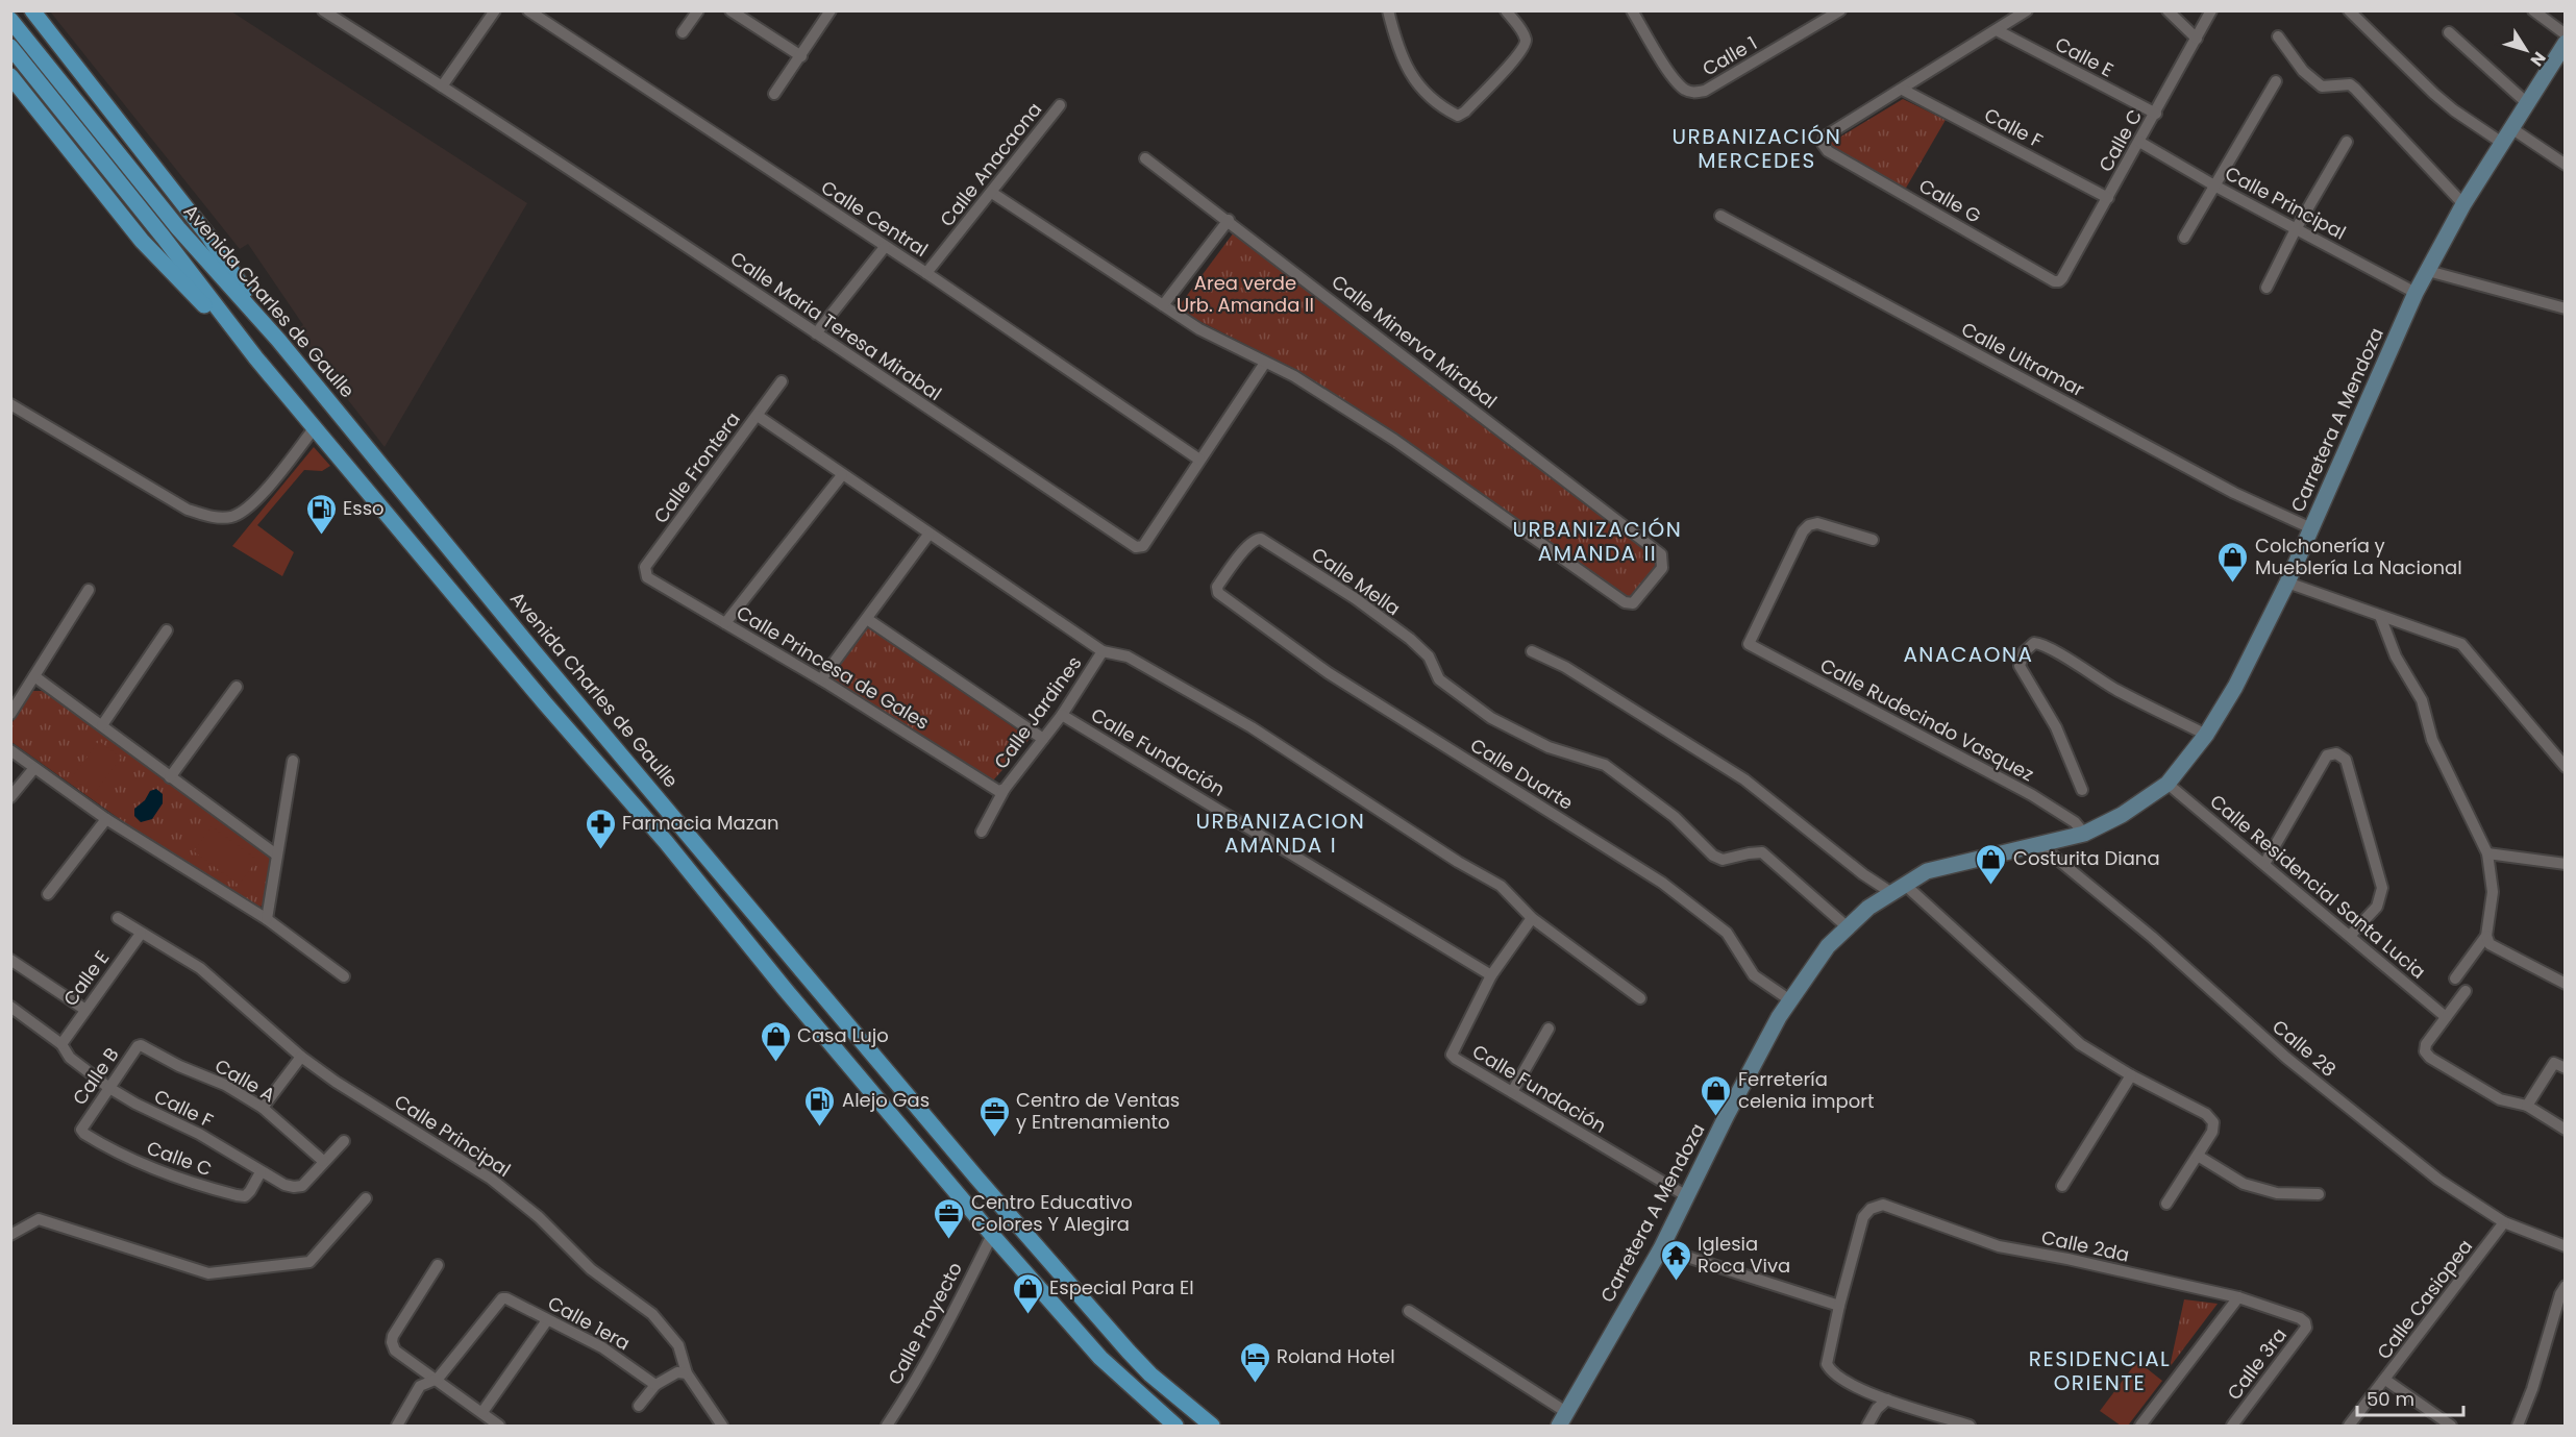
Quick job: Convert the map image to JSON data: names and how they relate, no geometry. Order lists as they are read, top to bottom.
{
  "streets": {
    "main road": ["Avenida Charles de Gaulle"],
    "street": [
      "Calle 1",
      "Calle E",
      "Calle F",
      "Calle C",
      "Calle Anacaona",
      "Calle G",
      "Calle Principal",
      "Calle Central",
      "Calle Maria Teresa Mirabal",
      "Calle Minerva Mirabal",
      "Calle Ultramar",
      "Carretera A Mendoza",
      "Calle Frontera",
      "Calle Mella",
      "Calle Princesa de Gales",
      "Calle Jardines",
      "Calle Rudecindo Vasquez",
      "Calle Fundación",
      "Calle Duarte",
      "Calle Residencial Santa Lucia",
      "Calle 28",
      "Calle B",
      "Calle A",
      "Calle 2da",
      "Calle Casiopea",
      "Calle 1era",
      "Calle Proyecto",
      "Calle 3ra"
    ]
  },
  "crossings": [
    ["Calle E", "Calle F"],
    ["Calle E", "Calle C"],
    ["Calle E", "Calle Principal"],
    ["Calle F", "Calle C"],
    ["Calle F", "Calle G"],
    ["Calle F", "Calle B"],
    ["Calle F", "Calle A"],
    ["Calle C", "Calle G"],
    ["Calle C", "Calle Principal"],
    ["Calle C", "Calle B"],
    ["Calle Anacaona", "Calle Central"],
    ["Calle Principal", "Carretera A Mendoza"],
    ["Calle Central", "Calle Maria Teresa Mirabal"],
    ["Avenida Charles de Gaulle", "Calle Proyecto"],
    ["Calle Maria Teresa Mirabal", "Calle Minerva Mirabal"],
    ["Calle Ultramar", "Carretera A Mendoza"],
    ["Carretera A Mendoza", "Calle Mella"],
    ["Carretera A Mendoza", "Calle Rudecindo Vasquez"],
    ["Carretera A Mendoza", "Calle Fundación"],
    ["Carretera A Mendoza", "Calle Duarte"],
    ["Carretera A Mendoza", "Calle Residencial Santa Lucia"],
    ["Carretera A Mendoza", "Calle 28"],
    ["Calle Frontera", "Calle Princesa de Gales"],
    ["Calle Mella", "Calle Duarte"],
    ["Calle Princesa de Gales", "Calle Jardines"],
    ["Calle Jardines", "Calle Fundación"],
    ["Calle 28", "Calle Casiopea"],
    ["Calle B", "Calle A"],
    ["Calle 2da", "Calle 3ra"]
  ],
  "districts": [
    "URBANIZACIÓN MERCEDES",
    "URBANIZACIÓN AMANDA II",
    "ANACAONA",
    "URBANIZACION AMANDA I",
    "RESIDENCIAL ORIENTE"
  ],
  "parks": ["Area verde Urb. Amanda II"],
  "places": {
    "fuel station": ["Esso", "Alejo Gas"],
    "shop": [
      "Colchonería y Mueblería La Nacional",
      "Costurita Diana",
      "Casa Lujo",
      "Ferretería celenia import",
      "Especial Para El"
    ],
    "pharmacy": ["Farmacia Mazan"],
    "office": ["Centro de Ventas y Entrenamiento", "Centro Educativo Colores Y Alegira"],
    "temple": ["Iglesia Roca Viva"],
    "hotel": ["Roland Hotel"]
  },
  "scale_bar": "50 m",
  "north": "bottom right"
}
